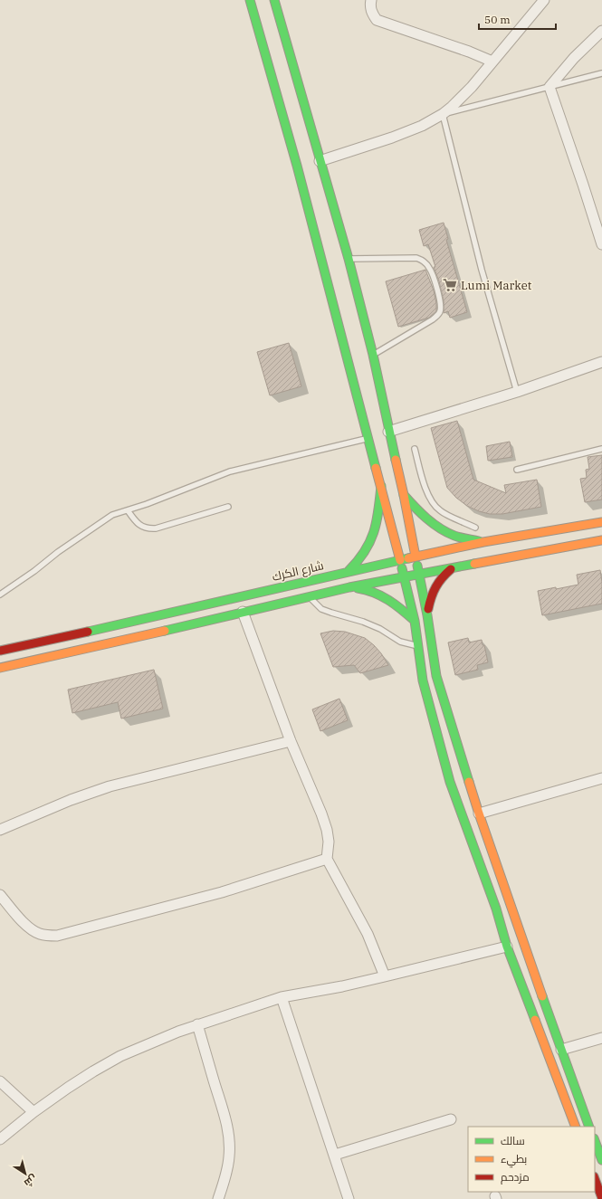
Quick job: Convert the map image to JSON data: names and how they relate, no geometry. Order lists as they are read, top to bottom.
{
  "streets": {
    "main road": ["شارع الكرك"]
  },
  "places": {
    "supermarket": ["Lumi Market"]
  },
  "legend": ["سالك", "بطيء", "مزدحم"],
  "scale_bar": "50 m",
  "north": "bottom right"
}
